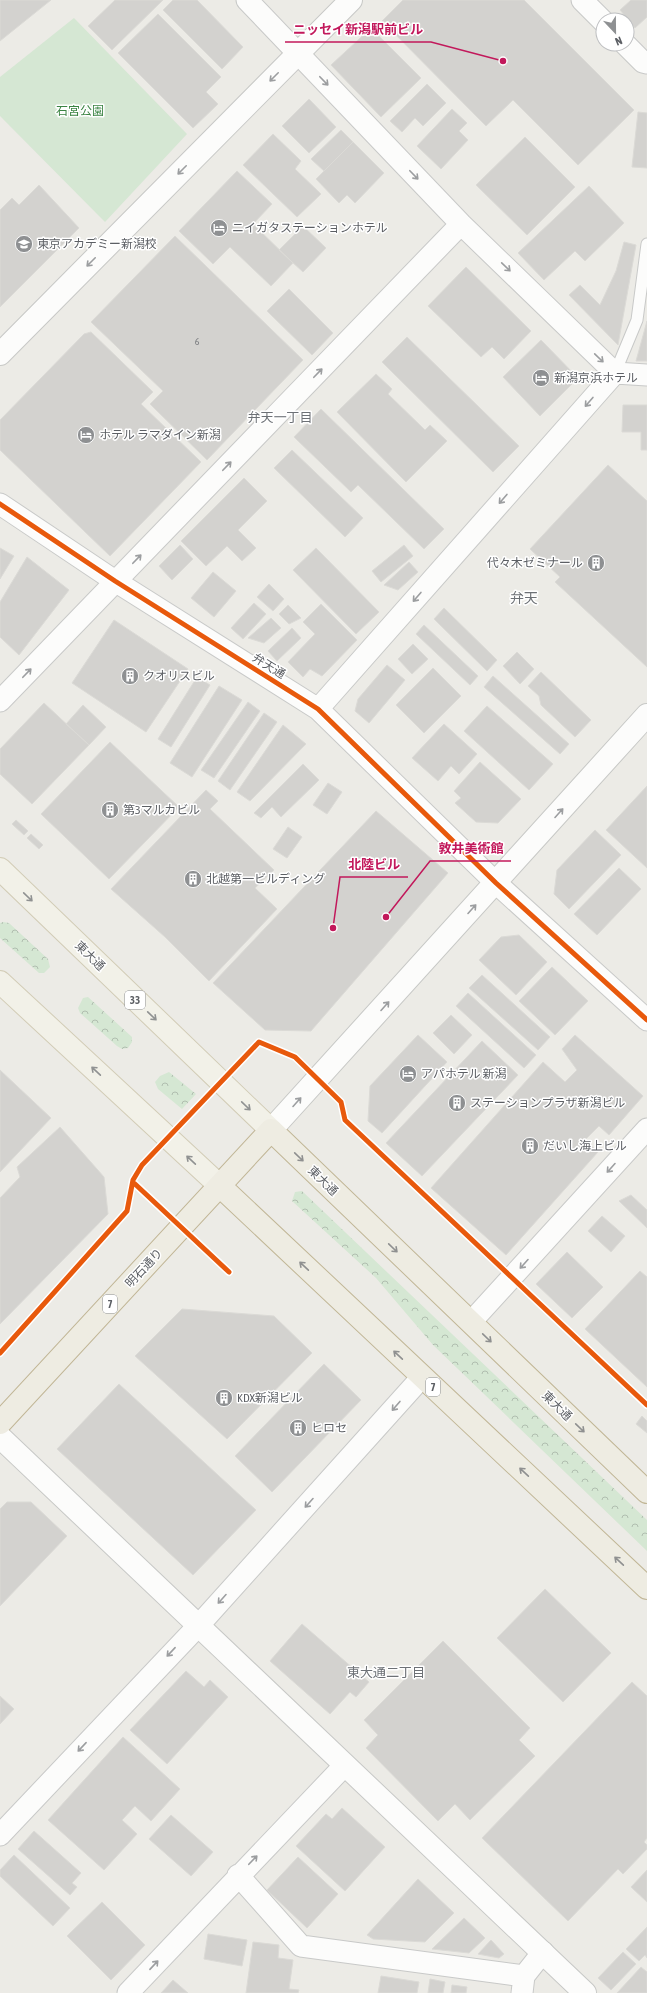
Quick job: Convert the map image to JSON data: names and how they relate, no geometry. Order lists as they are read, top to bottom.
{
  "streets": {
    "highway": ["東大通", "明石通り", "7"],
    "main road": ["33"],
    "street": ["弁天通"]
  },
  "crossings": [
    ["東大通", "明石通り"],
    ["明石通り", "7"]
  ],
  "districts": ["弁天一丁目", "弁天", "東大通二丁目"],
  "parks": ["石宮公園"],
  "places": {
    "other": ["ニッセイ新潟駅前ビル", "敦井美術館", "北陸ビル"],
    "hotel": [
      "ニイガタステーションホテル",
      "新潟京浜ホテル",
      "ホテル ラマダイン新潟",
      "アパホテル 新潟"
    ],
    "school or university": ["東京アカデミー新潟校"],
    "building": [
      "代々木ゼミナール",
      "クオリスビル",
      "第3マルカビル",
      "北越第一ビルディング",
      "ステーションプラザ新潟ビル",
      "だいし海上ビル",
      "KDX新潟ビル",
      "ヒロセ"
    ]
  },
  "house_numbers": ["6"],
  "north": "bottom"
}
